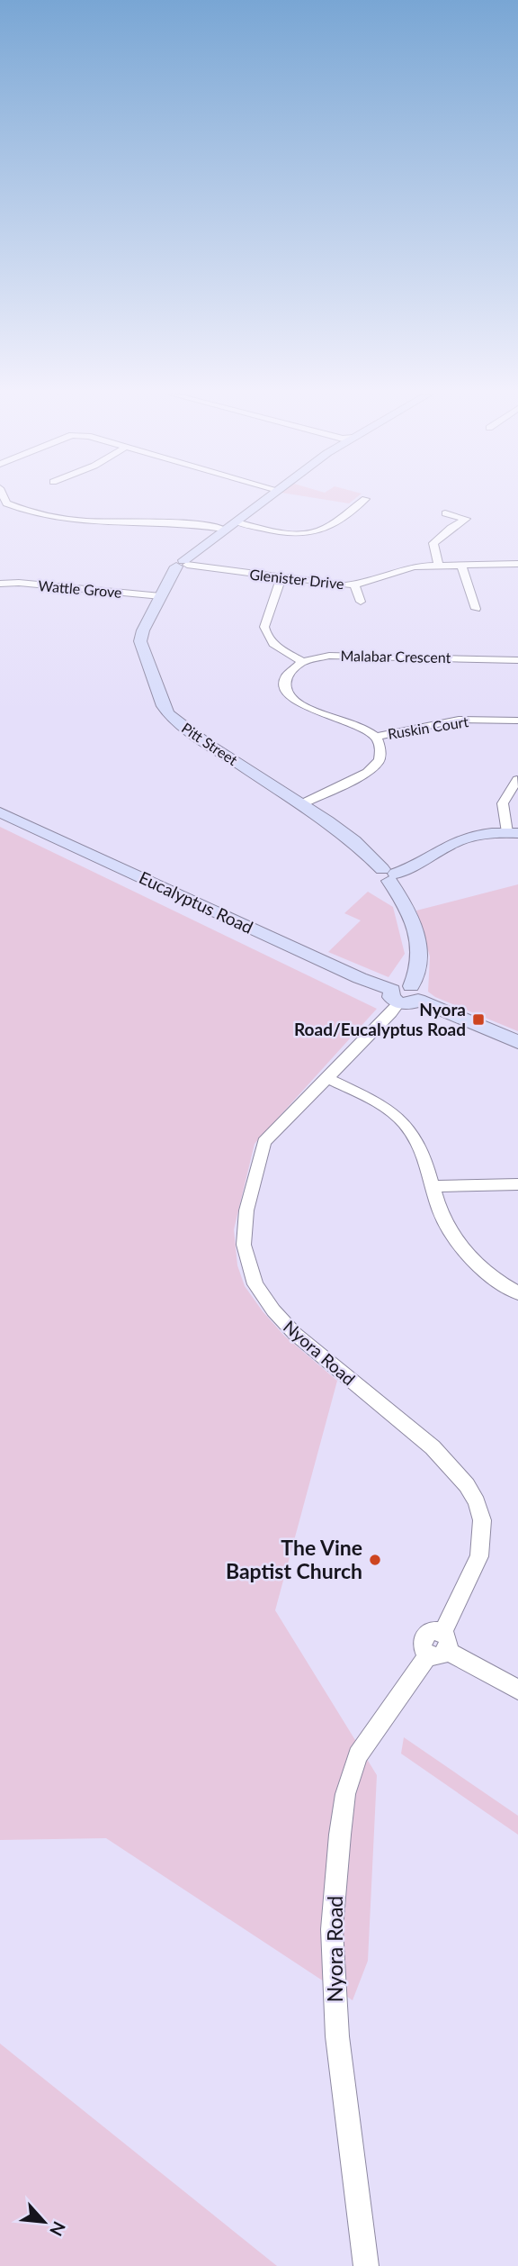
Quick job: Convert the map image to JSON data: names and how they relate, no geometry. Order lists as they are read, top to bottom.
{
  "streets": {
    "street": [
      "Glenister Drive",
      "Wattle Grove",
      "Malabar Crescent",
      "Ruskin Court",
      "Pitt Street",
      "Eucalyptus Road",
      "Nyora Road"
    ]
  },
  "crossings": [
    ["Glenister Drive", "Pitt Street"],
    ["Wattle Grove", "Pitt Street"],
    ["Eucalyptus Road", "Nyora Road"]
  ],
  "places": {
    "transit": ["Nyora Road/Eucalyptus Road"],
    "other": ["The Vine Baptist Church"]
  },
  "north": "bottom right"
}
